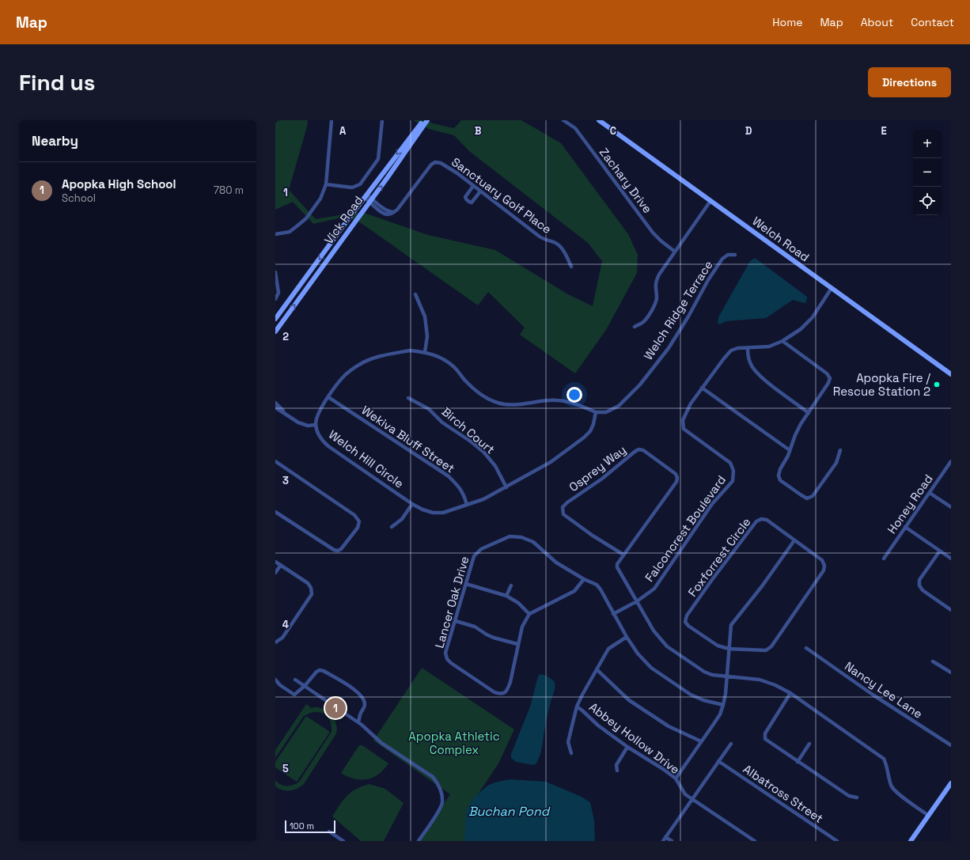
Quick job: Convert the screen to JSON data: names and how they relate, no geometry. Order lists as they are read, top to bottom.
{
  "streets": {
    "street": [
      "Zachary Drive",
      "Sanctuary Golf Place",
      "Vick Road",
      "Welch Road",
      "Welch Ridge Terrace",
      "Birch Court",
      "Wekiva Bluff Street",
      "Welch Hill Circle",
      "Osprey Way",
      "Honey Road",
      "Falconcrest Boulevard",
      "Foxforrest Circle",
      "Lancer Oak Drive",
      "Nancy Lee Lane",
      "Abbey Hollow Drive",
      "Albatross Street"
    ]
  },
  "crossings": [
    ["Welch Road", "Falconcrest Boulevard"],
    ["Welch Ridge Terrace", "Welch Hill Circle"],
    ["Birch Court", "Welch Hill Circle"],
    ["Wekiva Bluff Street", "Welch Hill Circle"],
    ["Osprey Way", "Falconcrest Boulevard"],
    ["Falconcrest Boulevard", "Lancer Oak Drive"]
  ],
  "water": ["Buchan Pond"],
  "parks": ["Apopka Athletic Complex"],
  "places": ["Apopka Fire / Rescue Station 2"],
  "scale_bar": "100 m",
  "page": {
    "header": "Map",
    "nav": [
      "Home",
      "Map",
      "About",
      "Contact"
    ],
    "buttons": "Directions",
    "title": "Find us",
    "heading": "Nearby",
    "map_buttons": ["+", "−"],
    "list": [
      {
        "mark": "1",
        "name": "Apopka High School",
        "note": "School",
        "value": "780 m"
      }
    ],
    "pins": "1",
    "scale": "100 m"
  },
  "grid": {
    "columns": [
      "A",
      "B",
      "C",
      "D",
      "E"
    ],
    "rows": [
      "1",
      "2",
      "3",
      "4",
      "5"
    ]
  }
}
